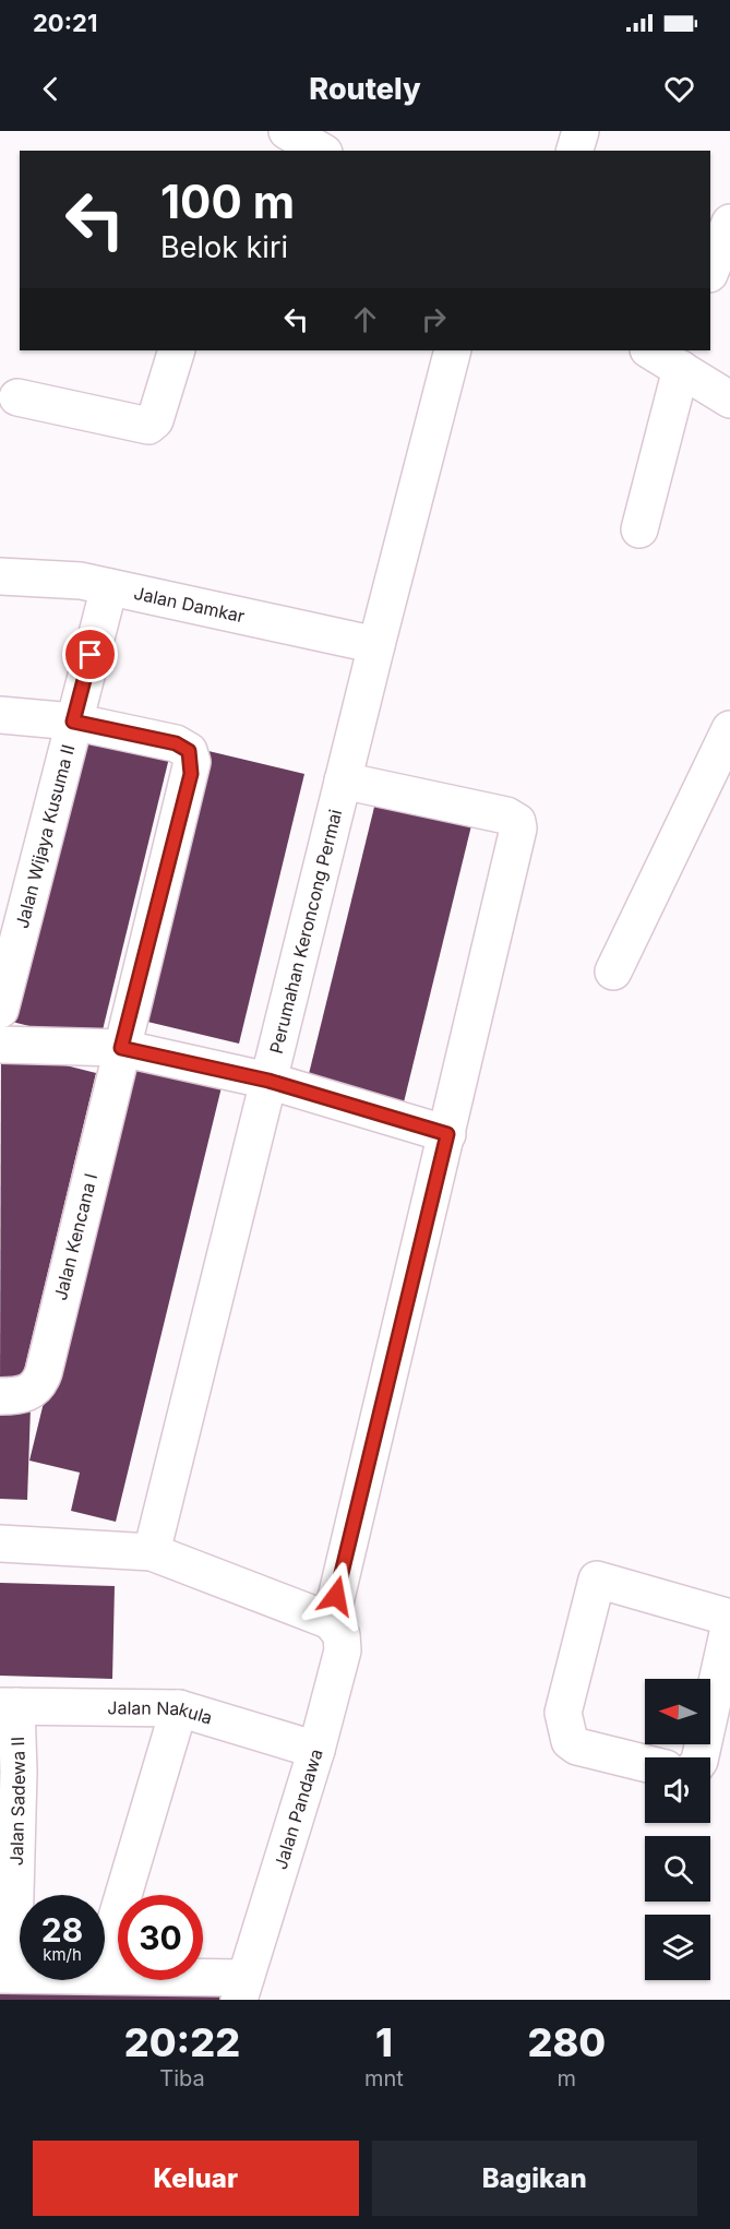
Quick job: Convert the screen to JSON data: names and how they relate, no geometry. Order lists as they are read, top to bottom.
{
  "streets": {
    "street": [
      "Jalan Damkar",
      "Jalan Wijaya Kusuma II",
      "Perumahan Keroncong Permai",
      "Jalan Kencana I",
      "Jalan Nakula",
      "Jalan Sadewa II",
      "Jalan Pandawa"
    ]
  },
  "crossings": [
    ["Jalan Damkar", "Jalan Wijaya Kusuma II"],
    ["Jalan Damkar", "Perumahan Keroncong Permai"],
    ["Jalan Wijaya Kusuma II", "Jalan Kencana I"],
    ["Jalan Nakula", "Jalan Sadewa II"],
    ["Jalan Nakula", "Jalan Pandawa"]
  ],
  "north": "left",
  "page": {
    "status": "20:21",
    "header": "Routely",
    "turn": ["100 m", "Belok kiri"],
    "speed": "28 km/h",
    "limit": "30",
    "eta": [
      "20:22",
      "Tiba",
      "1",
      "mnt",
      "280",
      "m"
    ],
    "buttons": ["Keluar", "Bagikan"]
  }
}
